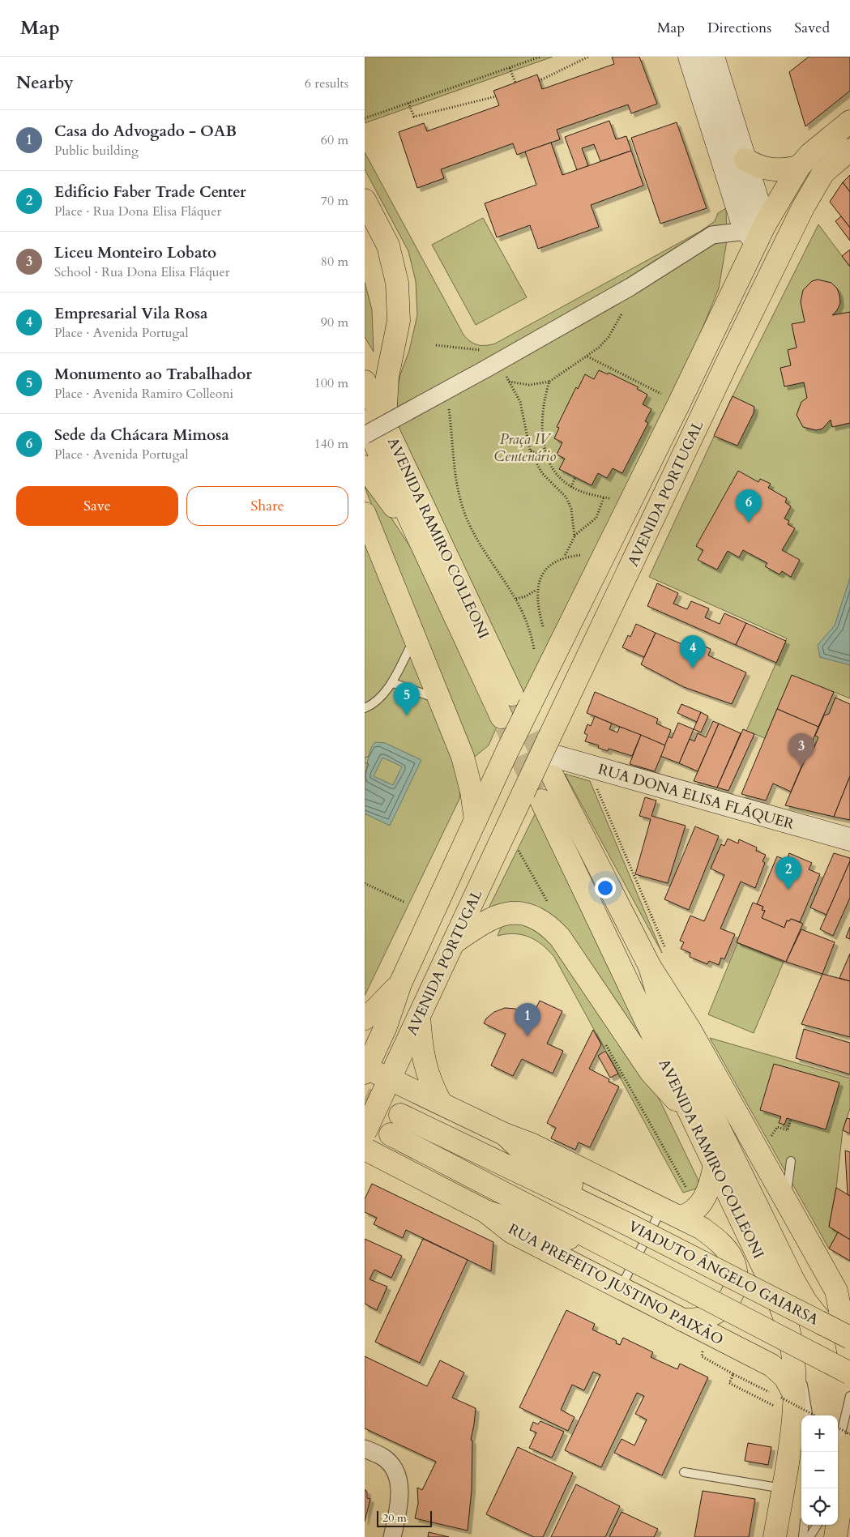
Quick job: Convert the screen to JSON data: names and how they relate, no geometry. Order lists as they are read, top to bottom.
{
  "streets": {
    "main road": [
      "AVENIDA PORTUGAL",
      "AVENIDA RAMIRO COLLEONI",
      "RUA DONA ELISA FLÁQUER",
      "VIADUTO ÂNGELO GAIARSA",
      "RUA PREFEITO JUSTINO PAIXÃO"
    ]
  },
  "crossings": [
    ["AVENIDA PORTUGAL", "AVENIDA RAMIRO COLLEONI"],
    ["AVENIDA PORTUGAL", "RUA DONA ELISA FLÁQUER"],
    ["AVENIDA RAMIRO COLLEONI", "RUA PREFEITO JUSTINO PAIXÃO"]
  ],
  "parks": ["Praça IV Centenário"],
  "scale_bar": "20 m",
  "page": {
    "header": "Map",
    "nav": ["Map", "Directions", "Saved"],
    "heading": ["Nearby", "6 results"],
    "list": [
      {
        "mark": "1",
        "name": "Casa do Advogado - OAB",
        "note": "Public building",
        "value": "60 m"
      },
      {
        "mark": "2",
        "name": "Edifício Faber Trade Center",
        "note": "Place · Rua Dona Elisa Fláquer",
        "value": "70 m"
      },
      {
        "mark": "3",
        "name": "Liceu Monteiro Lobato",
        "note": "School · Rua Dona Elisa Fláquer",
        "value": "80 m"
      },
      {
        "mark": "4",
        "name": "Empresarial Vila Rosa",
        "note": "Place · Avenida Portugal",
        "value": "90 m"
      },
      {
        "mark": "5",
        "name": "Monumento ao Trabalhador",
        "note": "Place · Avenida Ramiro Colleoni",
        "value": "100 m"
      },
      {
        "mark": "6",
        "name": "Sede da Chácara Mimosa",
        "note": "Place · Avenida Portugal",
        "value": "140 m"
      }
    ],
    "buttons": ["Save", "Share"],
    "pins": [
      "6",
      "4",
      "5",
      "3",
      "2",
      "1"
    ],
    "map_buttons": ["+", "−"],
    "scale": "20 m"
  }
}
